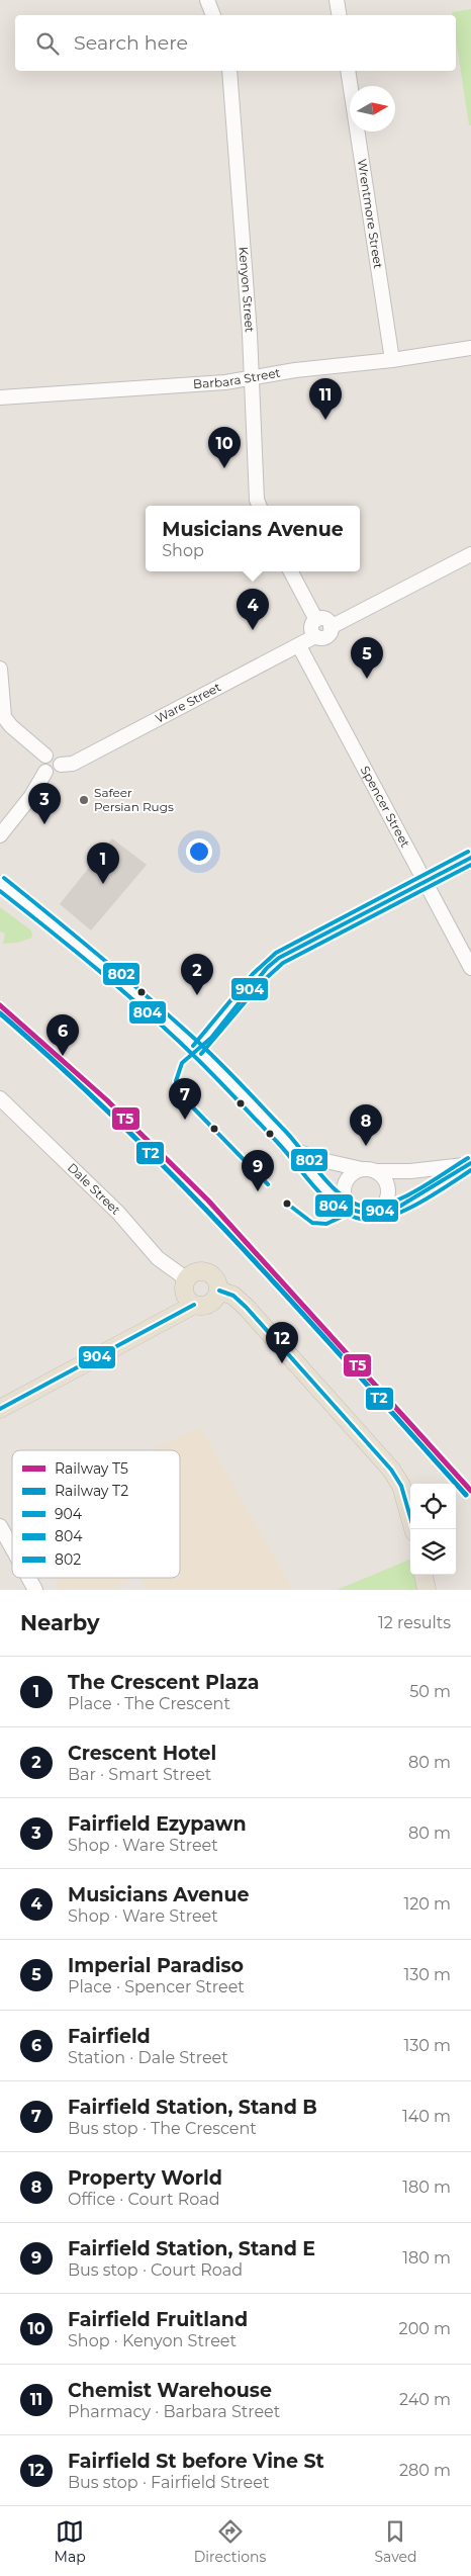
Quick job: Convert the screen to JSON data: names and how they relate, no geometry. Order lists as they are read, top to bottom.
{
  "streets": {
    "street": [
      "Wrentmore Street",
      "Kenyon Street",
      "Barbara Street",
      "Ware Street",
      "Spencer Street",
      "Dale Street"
    ]
  },
  "crossings": [
    ["Wrentmore Street", "Barbara Street"],
    ["Kenyon Street", "Barbara Street"],
    ["Ware Street", "Spencer Street"]
  ],
  "places": ["Safeer Persian Rugs"],
  "lines": [
    "transit line 802",
    "transit line 904",
    "transit line 804",
    "rail line T5",
    "rail line T2"
  ],
  "legend": [
    "Railway T5",
    "Railway T2",
    "904",
    "804",
    "802"
  ],
  "north": "right",
  "page": {
    "search": "Search here",
    "pins": [
      "11",
      "10",
      "4",
      "5",
      "3",
      "1",
      "2",
      "6",
      "7",
      "8",
      "9",
      "12"
    ],
    "popup": ["Musicians Avenue", "Shop"],
    "heading": ["Nearby", "12 results"],
    "list": [
      {
        "mark": "1",
        "name": "The Crescent Plaza",
        "note": "Place · The Crescent",
        "value": "50 m"
      },
      {
        "mark": "2",
        "name": "Crescent Hotel",
        "note": "Bar · Smart Street",
        "value": "80 m"
      },
      {
        "mark": "3",
        "name": "Fairfield Ezypawn",
        "note": "Shop · Ware Street",
        "value": "80 m"
      },
      {
        "mark": "4",
        "name": "Musicians Avenue",
        "note": "Shop · Ware Street",
        "value": "120 m"
      },
      {
        "mark": "5",
        "name": "Imperial Paradiso",
        "note": "Place · Spencer Street",
        "value": "130 m"
      },
      {
        "mark": "6",
        "name": "Fairfield",
        "note": "Station · Dale Street",
        "value": "130 m"
      },
      {
        "mark": "7",
        "name": "Fairfield Station, Stand B",
        "note": "Bus stop · The Crescent",
        "value": "140 m"
      },
      {
        "mark": "8",
        "name": "Property World",
        "note": "Office · Court Road",
        "value": "180 m"
      },
      {
        "mark": "9",
        "name": "Fairfield Station, Stand E",
        "note": "Bus stop · Court Road",
        "value": "180 m"
      },
      {
        "mark": "10",
        "name": "Fairfield Fruitland",
        "note": "Shop · Kenyon Street",
        "value": "200 m"
      },
      {
        "mark": "11",
        "name": "Chemist Warehouse",
        "note": "Pharmacy · Barbara Street",
        "value": "240 m"
      },
      {
        "mark": "12",
        "name": "Fairfield St before Vine St",
        "note": "Bus stop · Fairfield Street",
        "value": "280 m"
      }
    ],
    "nav": ["Map", "Directions", "Saved"]
  }
}
